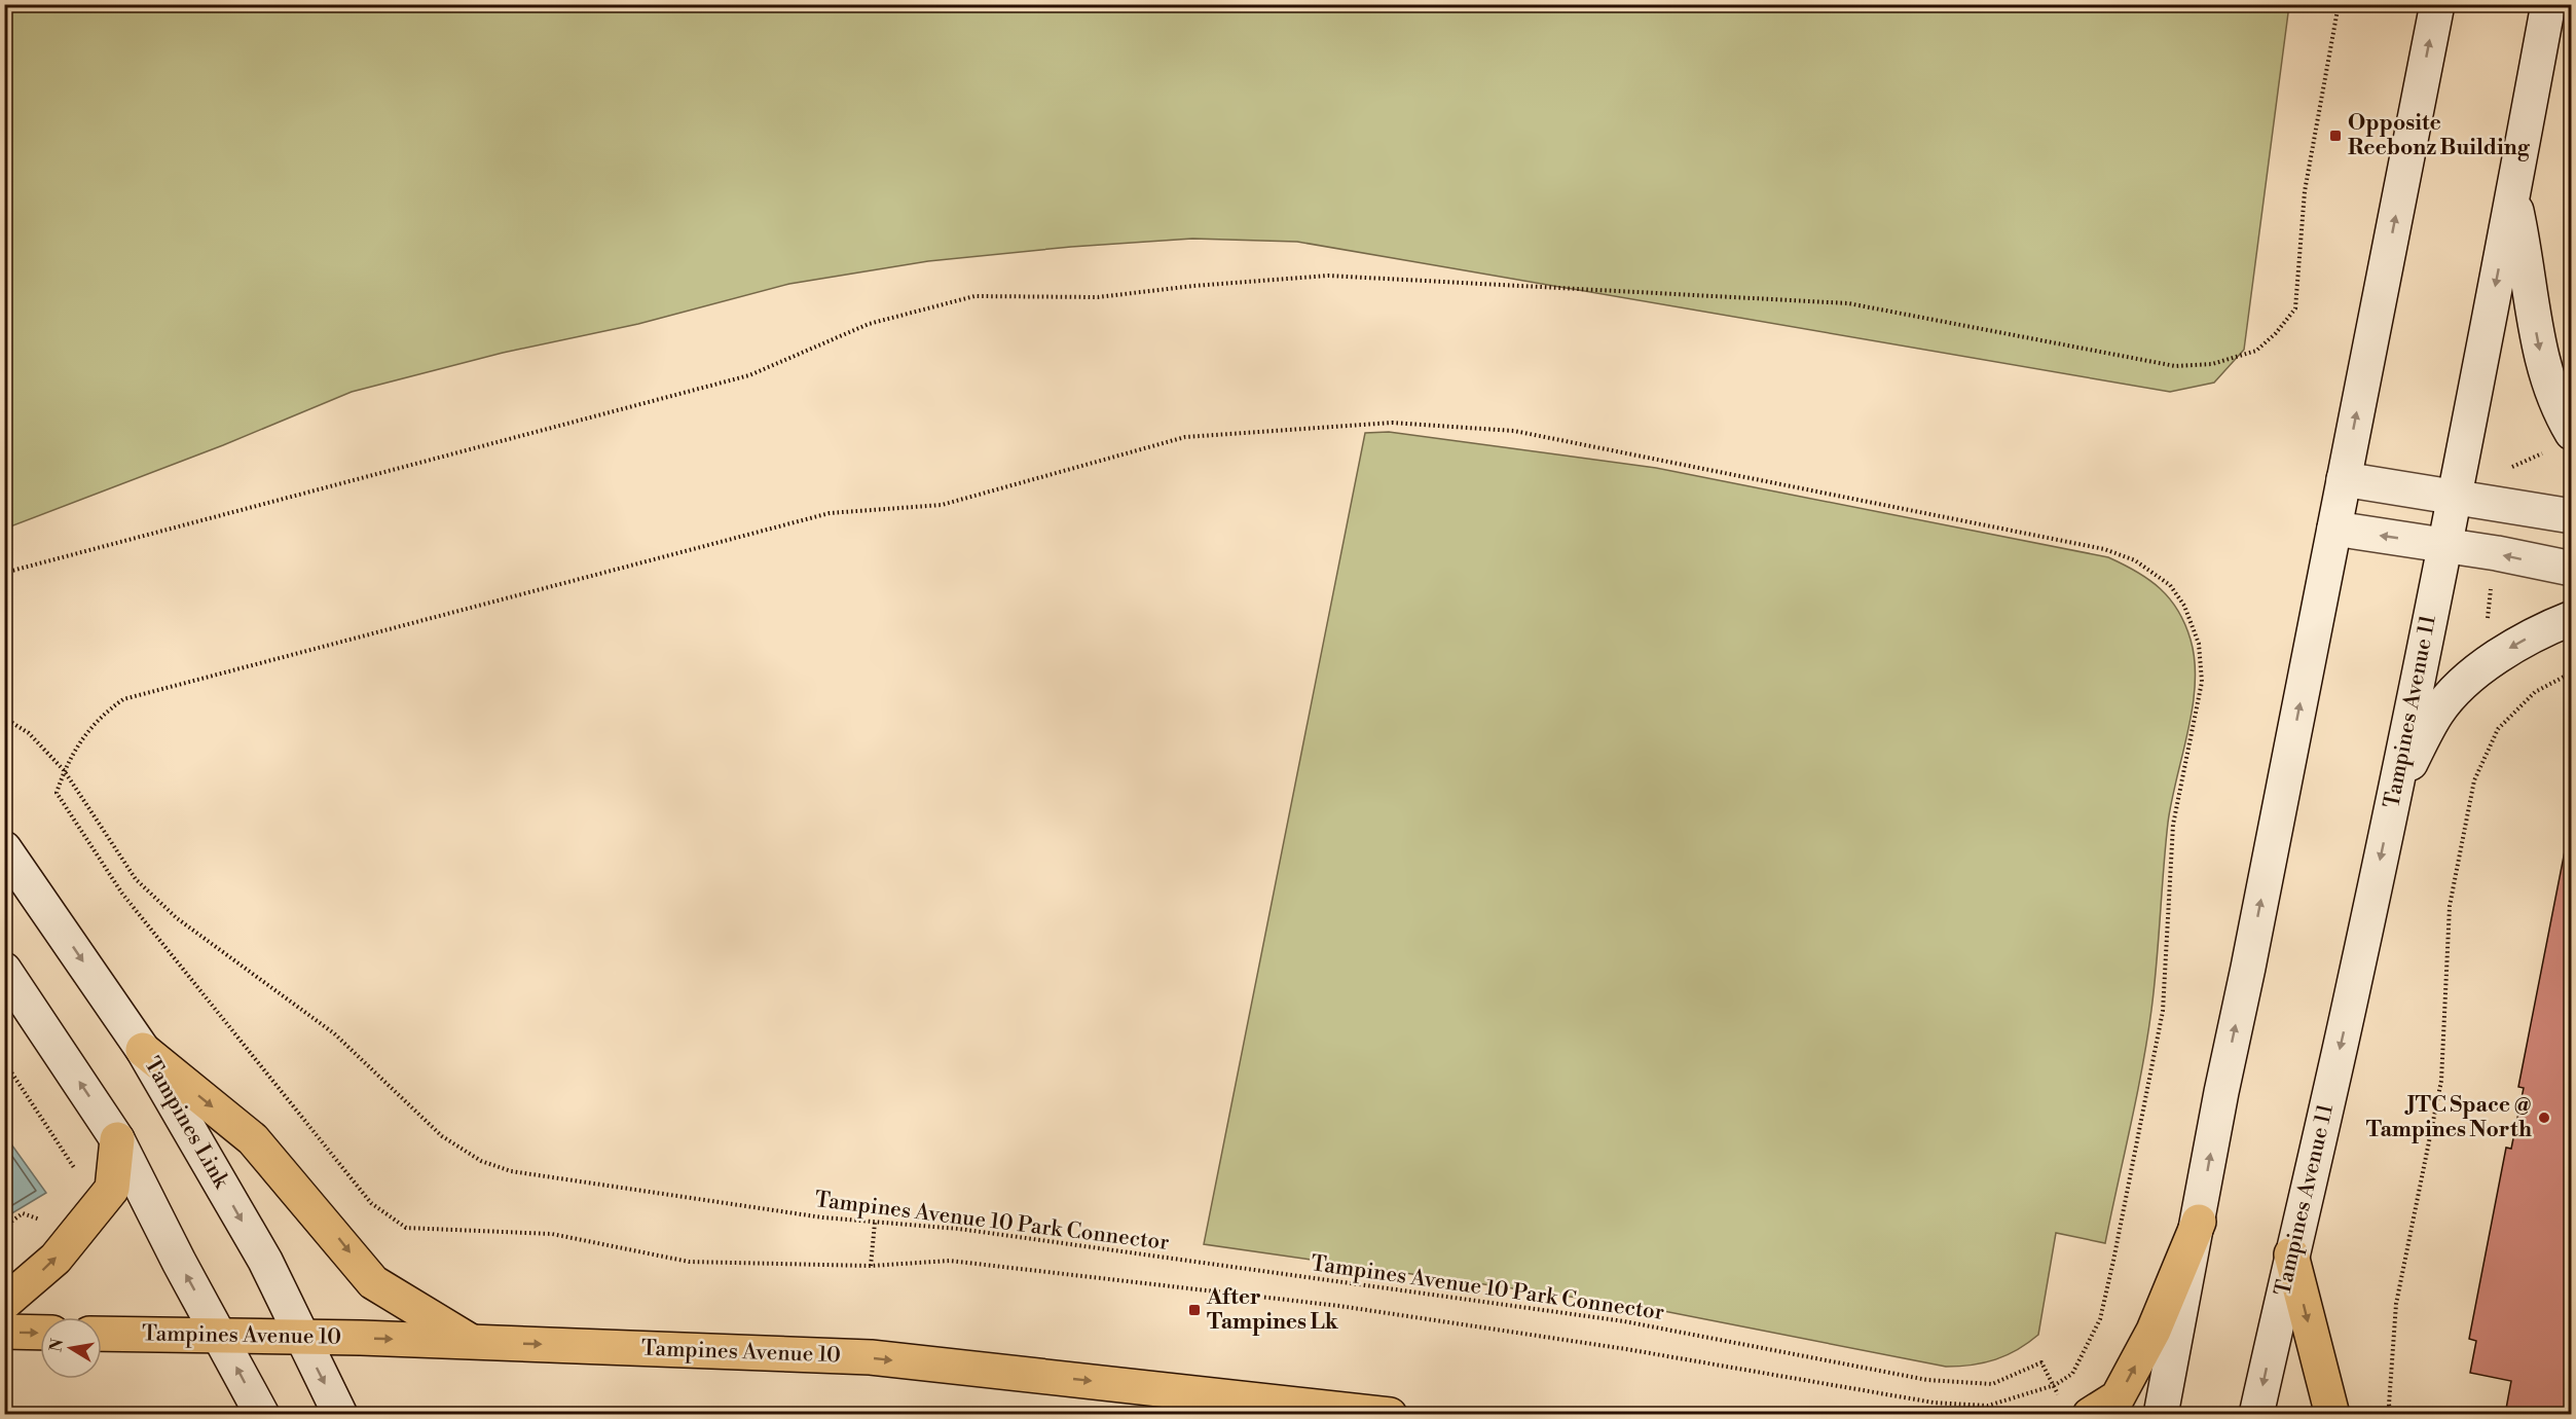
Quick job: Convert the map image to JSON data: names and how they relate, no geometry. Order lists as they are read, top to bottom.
{
  "streets": {
    "main road": ["Tampines Avenue 11", "Tampines Link", "Tampines Avenue 10"],
    "path": ["Tampines Avenue 10 Park Connector"]
  },
  "crossings": [
    ["Tampines Link", "Tampines Avenue 10"]
  ],
  "one_way": ["Tampines Avenue 10"],
  "places": {
    "transit": ["Opposite Reebonz Building", "After Tampines Lk"],
    "other": ["JTC Space @ Tampines North"]
  },
  "north": "left"
}
